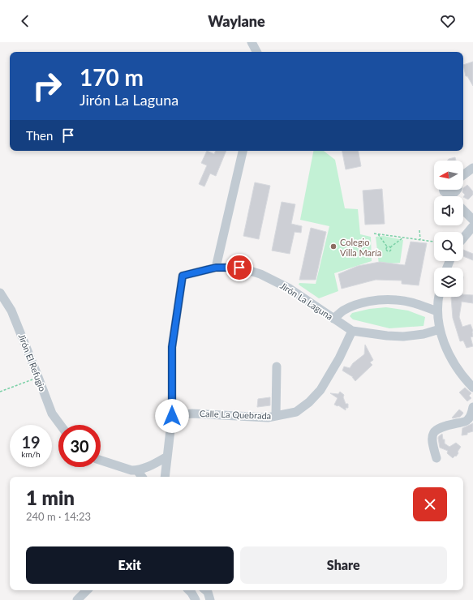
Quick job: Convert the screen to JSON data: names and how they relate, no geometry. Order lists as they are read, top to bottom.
{
  "streets": {
    "street": ["Jirón La Laguna", "Jirón El Refugio", "Calle La Quebrada"]
  },
  "crossings": [
    ["Jirón La Laguna", "Calle La Quebrada"]
  ],
  "places": ["Colegio Villa María"],
  "north": "left",
  "page": {
    "header": "Waylane",
    "turn": ["170 m", "Jirón La Laguna"],
    "then": "Then",
    "speed": "19 km/h",
    "limit": "30",
    "heading": ["1 min", "240 m · 14:23"],
    "buttons": ["Exit", "Share"]
  }
}
